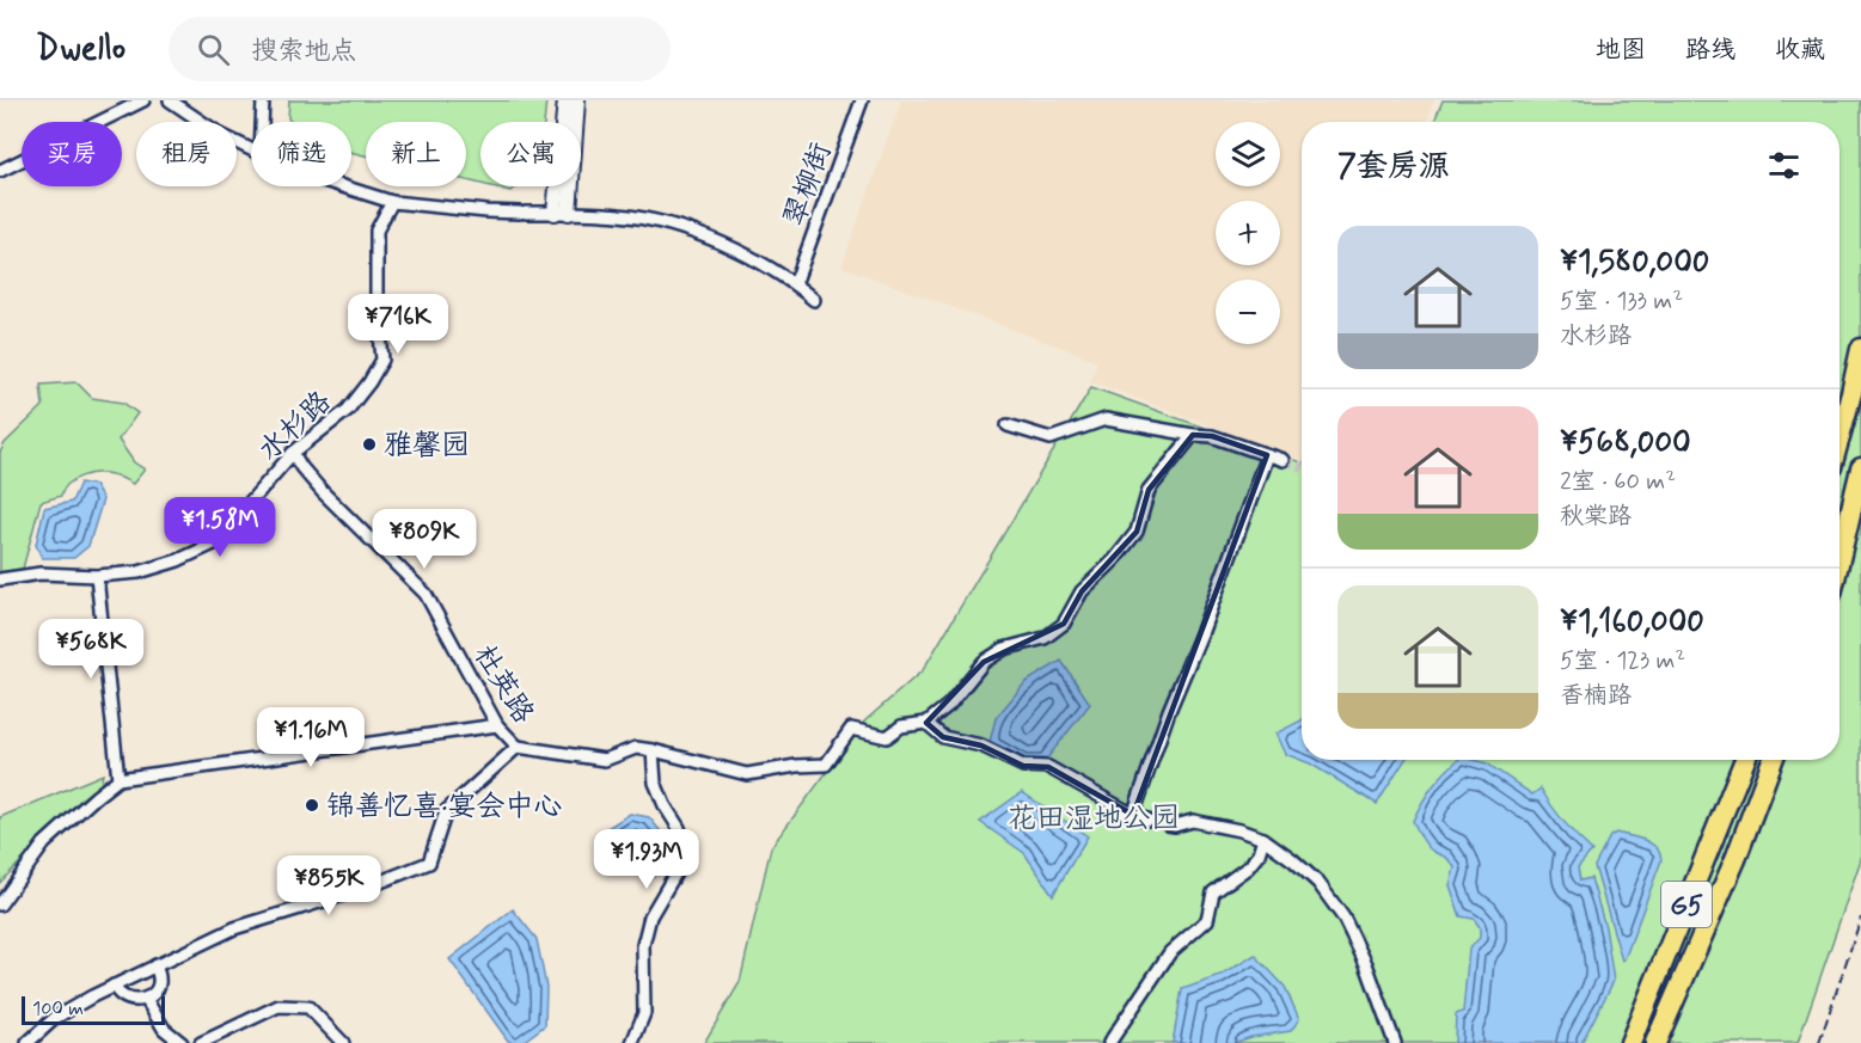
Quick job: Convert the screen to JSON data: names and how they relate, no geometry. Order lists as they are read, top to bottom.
{
  "streets": {
    "highway": ["G5"],
    "street": ["翠柳街", "水杉路", "杜英路"]
  },
  "crossings": [
    ["水杉路", "杜英路"]
  ],
  "parks": ["花田湿地公园"],
  "places": ["雅馨园", "锦善忆喜·宴会中心"],
  "scale_bar": "100 m",
  "page": {
    "header": "Dwello",
    "search": "搜索地点",
    "nav": ["地图", "路线", "收藏"],
    "map_buttons": ["+", "−"],
    "chip": [
      "买房",
      "租房",
      "筛选",
      "新上",
      "公寓"
    ],
    "heading": "7套房源",
    "list": [
      {
        "name": "¥1,580,000",
        "note": "5室 · 133 m² · 水杉路"
      },
      {
        "name": "¥568,000",
        "note": "2室 · 60 m² · 秋棠路"
      },
      {
        "name": "¥1,160,000",
        "note": "5室 · 123 m² · 香楠路"
      }
    ],
    "price": [
      "¥716K",
      "¥1.58M",
      "¥809K",
      "¥568K",
      "¥1.16M",
      "¥1.93M",
      "¥855K"
    ],
    "scale": "100 m"
  }
}
